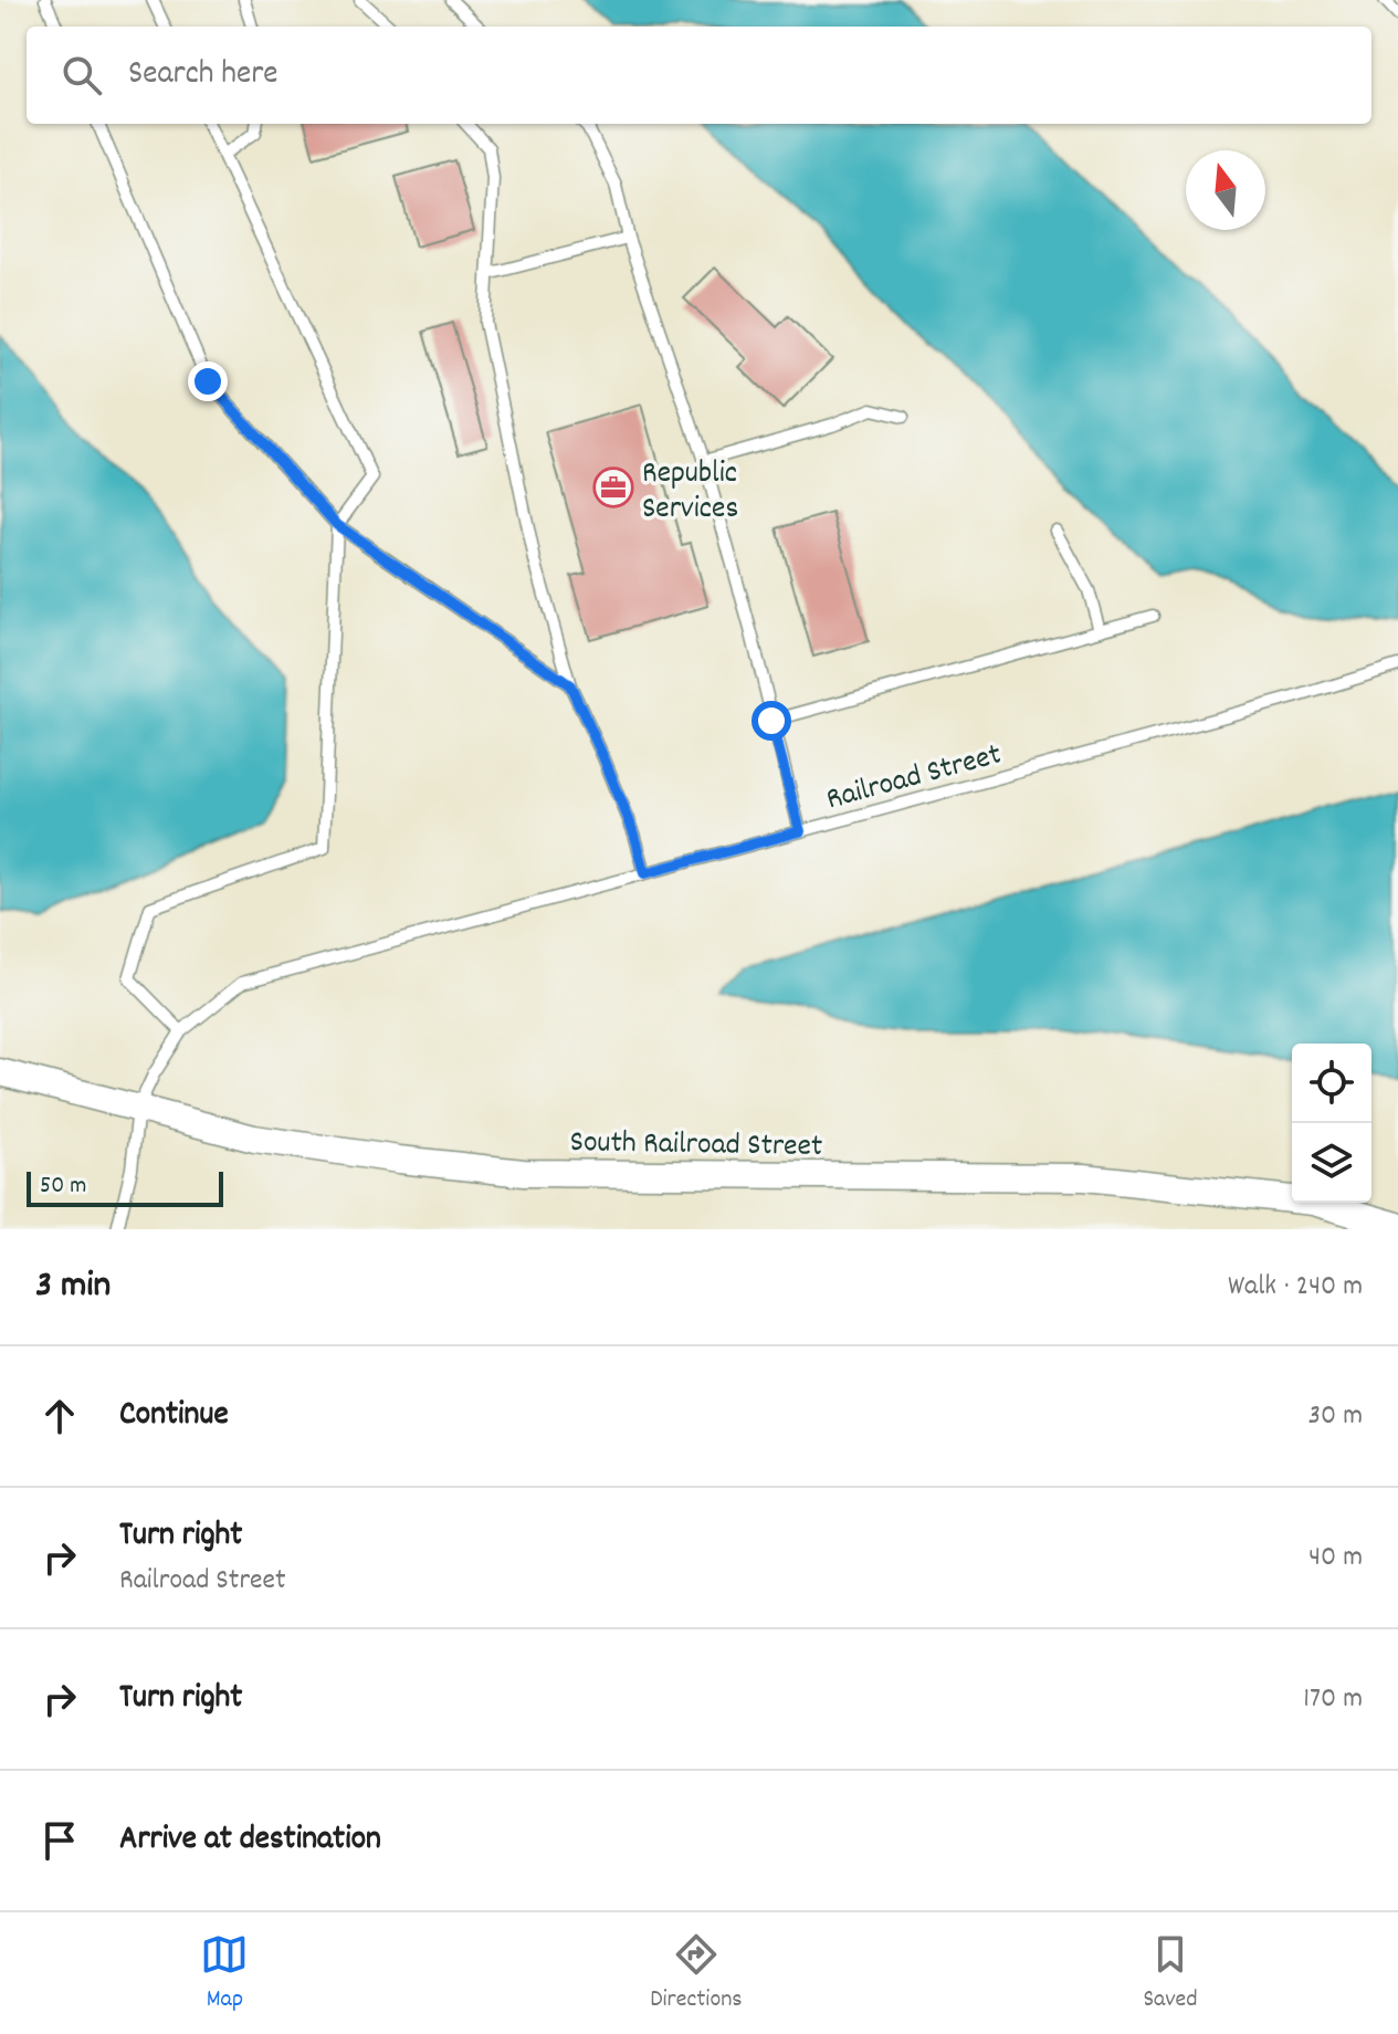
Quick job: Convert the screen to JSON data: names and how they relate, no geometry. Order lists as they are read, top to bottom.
{
  "streets": {
    "street": ["South Railroad Street"],
    "lane": ["Railroad Street"]
  },
  "crossings": [
    ["Railroad Street", "South Railroad Street"]
  ],
  "places": {
    "office": ["Republic Services"]
  },
  "scale_bar": "50 m",
  "north": "top",
  "page": {
    "search": "Search here",
    "scale": "50 m",
    "heading": ["3 min", "Walk · 240 m"],
    "list": [
      ["Continue", "30 m"],
      ["Turn right", "Railroad Street", "40 m"],
      ["Turn right", "170 m"],
      "Arrive at destination"
    ],
    "nav": ["Map", "Directions", "Saved"]
  }
}
